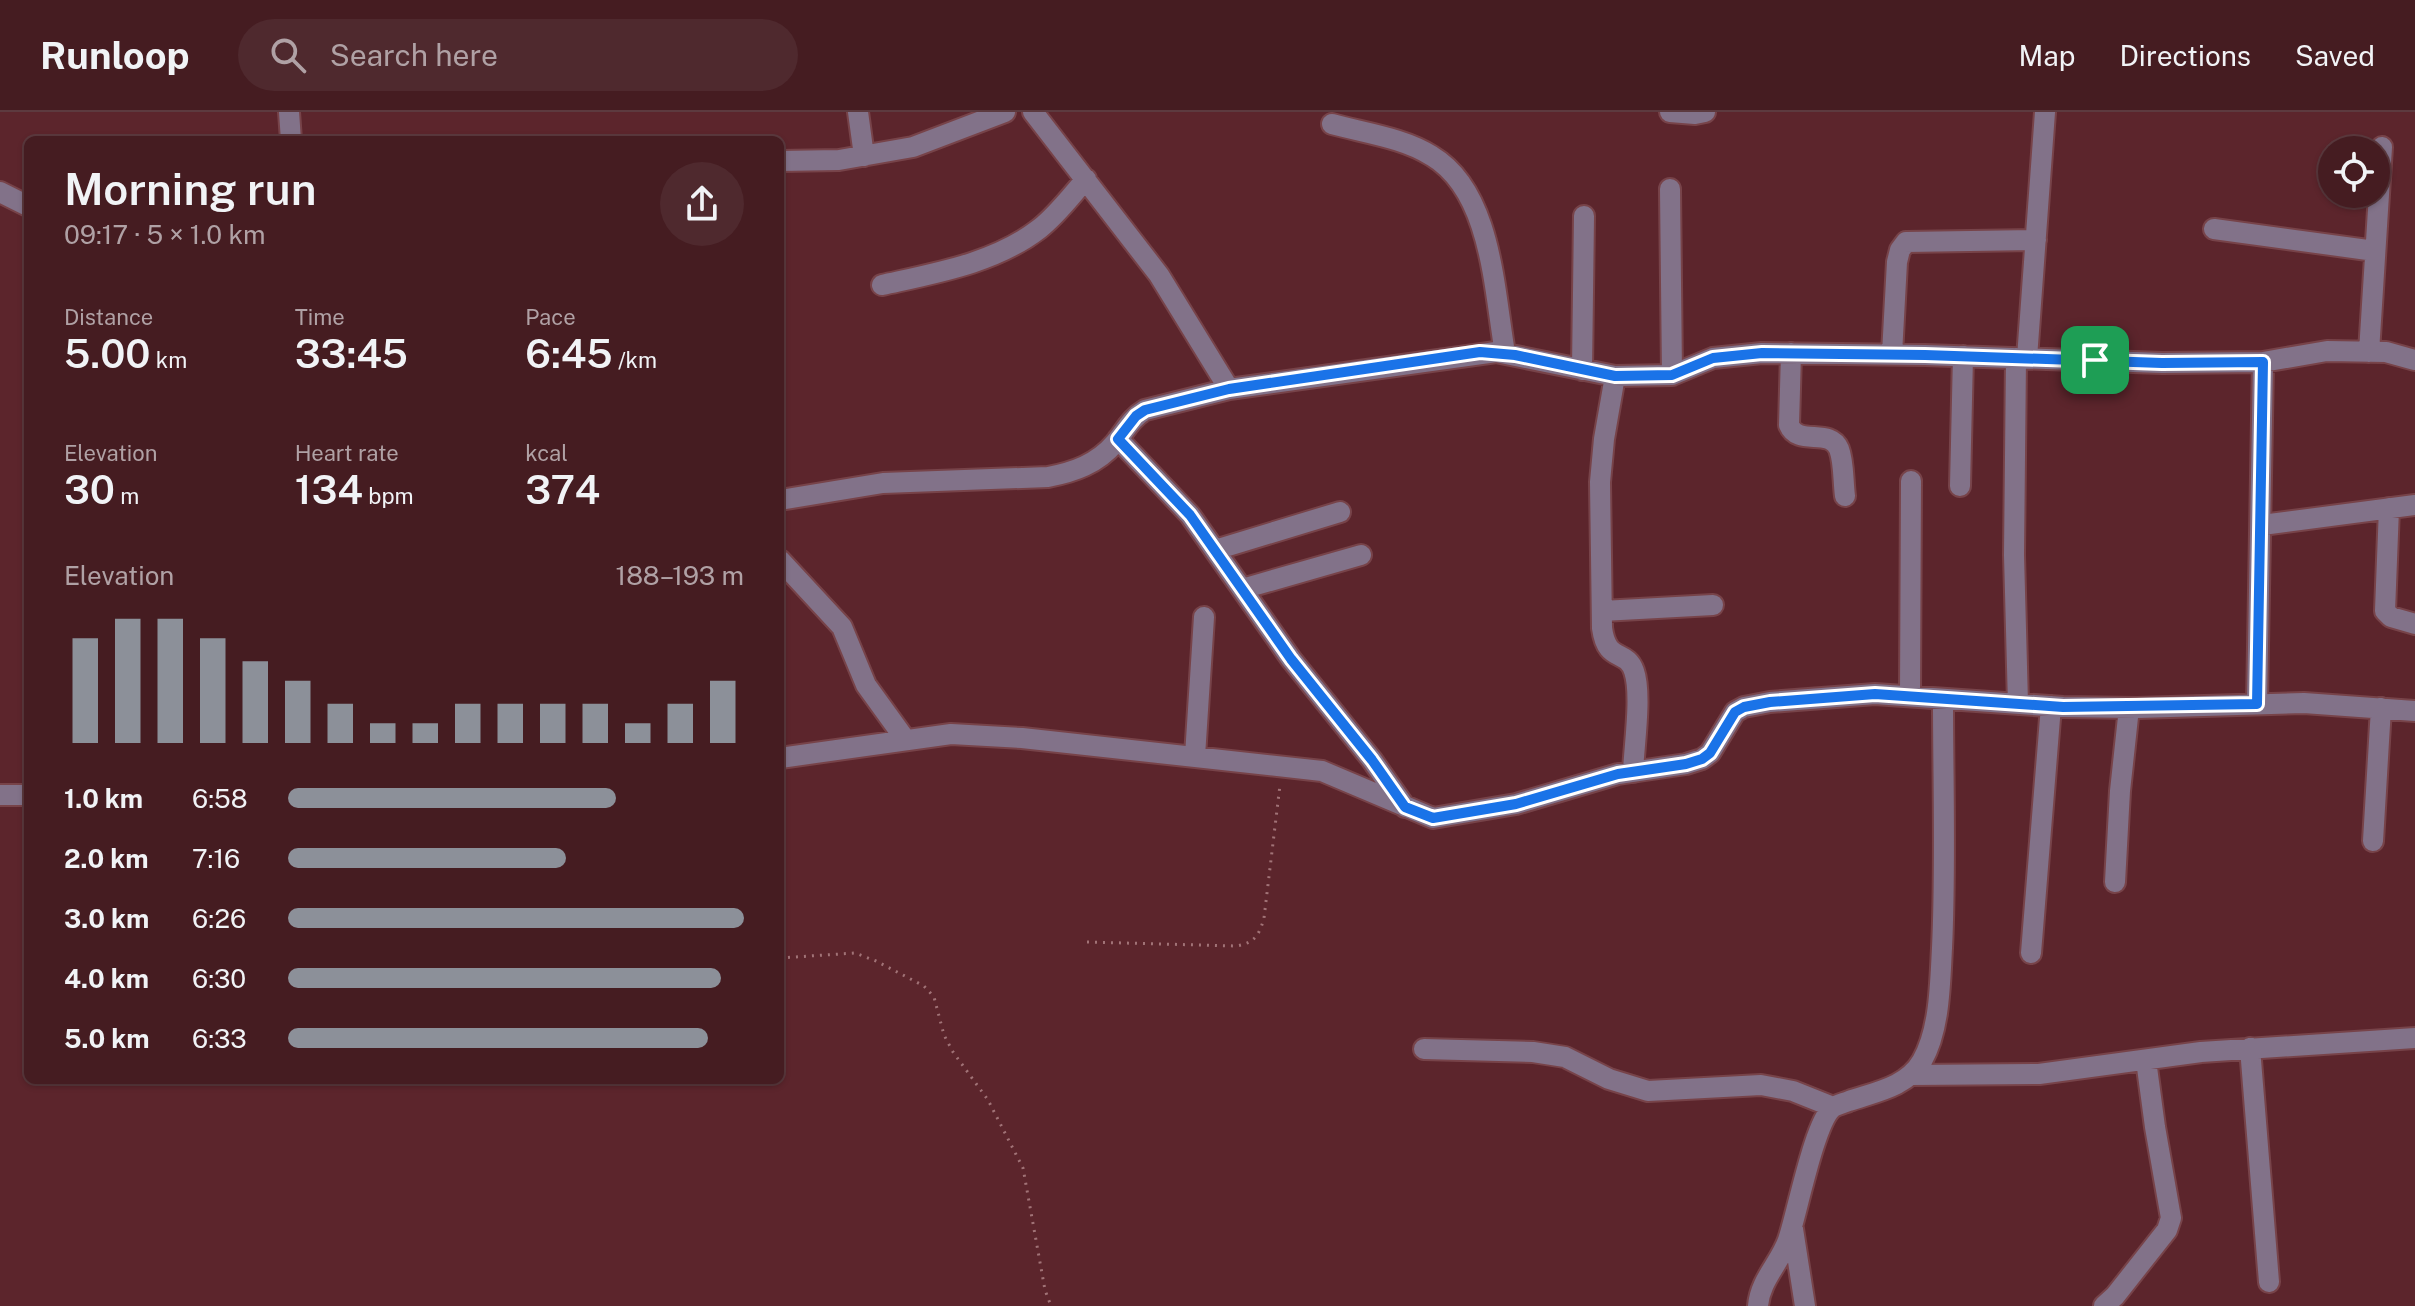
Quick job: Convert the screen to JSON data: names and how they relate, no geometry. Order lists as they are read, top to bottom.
{
  "page": {
    "header": "Runloop",
    "search": "Search here",
    "nav": ["Map", "Directions", "Saved"],
    "heading": ["Morning run", "09:17 · 5 × 1.0 km"],
    "stats": [
      ["Distance", "5.00 km"],
      ["Time", "33:45"],
      ["Pace", "6:45 /km"],
      ["Elevation", "30 m"],
      ["Heart rate", "134 bpm"],
      ["kcal", "374"]
    ],
    "chart": ["Elevation", "188–193 m"],
    "list": [
      {
        "name": "1.0 km",
        "note": "6:58"
      },
      {
        "name": "2.0 km",
        "note": "7:16"
      },
      {
        "name": "3.0 km",
        "note": "6:26"
      },
      {
        "name": "4.0 km",
        "note": "6:30"
      },
      {
        "name": "5.0 km",
        "note": "6:33"
      }
    ]
  }
}
